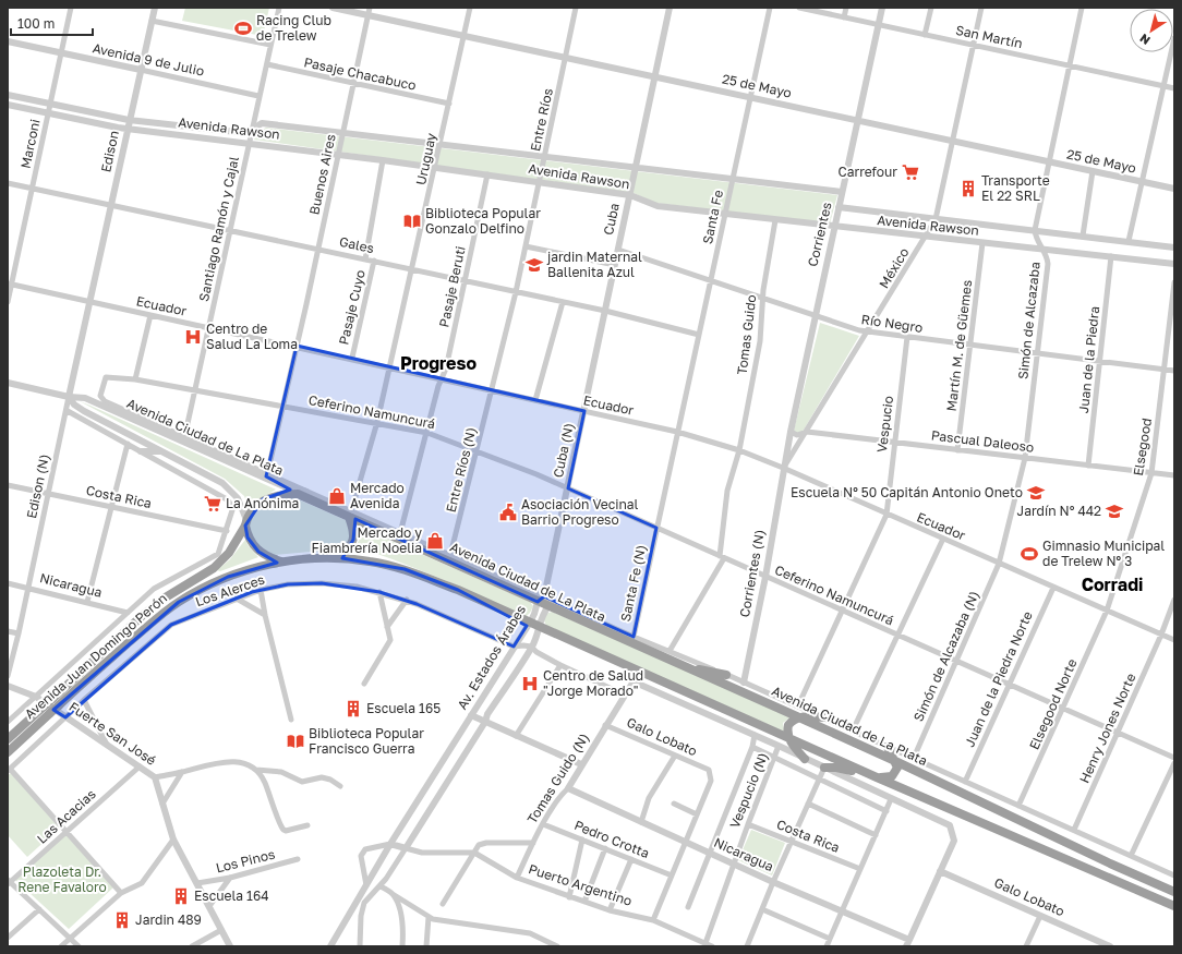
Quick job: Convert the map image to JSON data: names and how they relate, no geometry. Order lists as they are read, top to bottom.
{
  "streets": {
    "highway": ["Avenida Ciudad de La Plata", "Avenida Juan Domingo Perón"],
    "street": [
      "San Martín",
      "Avenida 9 de Julio",
      "Pasaje Chacabuco",
      "25 de Mayo",
      "Entre Ríos",
      "Avenida Rawson",
      "Marconi",
      "Edison",
      "Uruguay",
      "Buenos Aires",
      "Santa Fe",
      "Cuba",
      "Santiago Ramón y Cajal",
      "Corrientes",
      "Gales",
      "México",
      "Pasaje Beruti",
      "Ecuador",
      "Pasaje Cuyo",
      "Simón de Alcazaba",
      "Río Negro",
      "Tomas Guido",
      "Martín M. de Güemes",
      "Juan de la Piedra",
      "Ceferino Namuncurá",
      "Vespucio",
      "Pascual Daleoso",
      "Elsegood",
      "Cuba (N)",
      "Entre Ríos (N)",
      "Edison (N)",
      "Costa Rica",
      "Corrientes (N)",
      "Santa Fe (N)",
      "Nicaragua",
      "Los Alerces",
      "Simón de Alcazaba (N)",
      "Av. Estados Árabes",
      "Juan de la Piedra Norte",
      "Elsegood Norte",
      "Henry Jones Norte",
      "Fuerte San José",
      "Galo Lobato",
      "Tomas Guido (N)",
      "Vespucio (N)",
      "Las Acacias",
      "Pedro Crotta",
      "Los Pinos",
      "Puerto Argentino"
    ]
  },
  "crossings": [
    ["San Martín", "Corrientes"],
    ["San Martín", "México"],
    ["Avenida 9 de Julio", "Marconi"],
    ["Avenida 9 de Julio", "Edison"],
    ["Avenida 9 de Julio", "Santiago Ramón y Cajal"],
    ["Pasaje Chacabuco", "Uruguay"],
    ["Pasaje Chacabuco", "Buenos Aires"],
    ["Pasaje Chacabuco", "Santiago Ramón y Cajal"],
    ["25 de Mayo", "Entre Ríos"],
    ["25 de Mayo", "Uruguay"],
    ["25 de Mayo", "Buenos Aires"],
    ["25 de Mayo", "Santa Fe"],
    ["25 de Mayo", "Cuba"],
    ["25 de Mayo", "Corrientes"],
    ["25 de Mayo", "México"],
    ["Entre Ríos", "Avenida Rawson"],
    ["Entre Ríos", "Gales"],
    ["Entre Ríos", "Ecuador"],
    ["Entre Ríos", "Entre Ríos (N)"],
    ["Avenida Rawson", "Marconi"],
    ["Avenida Rawson", "Edison"],
    ["Avenida Rawson", "Uruguay"],
    ["Avenida Rawson", "Buenos Aires"],
    ["Avenida Rawson", "Santa Fe"],
    ["Avenida Rawson", "Cuba"],
    ["Avenida Rawson", "Santiago Ramón y Cajal"],
    ["Avenida Rawson", "Corrientes"],
    ["Avenida Rawson", "México"],
    ["Avenida Rawson", "Pasaje Beruti"],
    ["Avenida Rawson", "Pasaje Cuyo"],
    ["Avenida Rawson", "Simón de Alcazaba"],
    ["Avenida Rawson", "Tomas Guido"],
    ["Avenida Rawson", "Martín M. de Güemes"],
    ["Avenida Rawson", "Juan de la Piedra"],
    ["Marconi", "Gales"],
    ["Marconi", "Ecuador"],
    ["Edison", "Gales"],
    ["Edison", "Ecuador"],
    ["Edison", "Edison (N)"],
    ["Uruguay", "Gales"],
    ["Uruguay", "Ecuador"],
    ["Uruguay", "Ceferino Namuncurá"],
    ["Uruguay", "Avenida Ciudad de La Plata"],
    ["Uruguay", "Avenida Juan Domingo Perón"],
    ["Buenos Aires", "Gales"],
    ["Buenos Aires", "Ecuador"],
    ["Buenos Aires", "Ceferino Namuncurá"],
    ["Buenos Aires", "Avenida Ciudad de La Plata"],
    ["Santa Fe", "Gales"],
    ["Santa Fe", "Ecuador"],
    ["Santa Fe", "Río Negro"],
    ["Santa Fe", "Santa Fe (N)"],
    ["Cuba", "Gales"],
    ["Cuba", "Ecuador"],
    ["Cuba", "Río Negro"],
    ["Cuba", "Cuba (N)"],
    ["Santiago Ramón y Cajal", "Gales"],
    ["Santiago Ramón y Cajal", "Ecuador"],
    ["Santiago Ramón y Cajal", "Ceferino Namuncurá"],
    ["Santiago Ramón y Cajal", "Avenida Ciudad de La Plata"],
    ["Corrientes", "México"],
    ["Corrientes", "Ecuador"],
    ["Corrientes", "Río Negro"],
    ["Corrientes", "Pascual Daleoso"],
    ["Corrientes", "Corrientes (N)"],
    ["Gales", "Pasaje Beruti"],
    ["Gales", "Pasaje Cuyo"],
    ["México", "Ecuador"],
    ["México", "Río Negro"],
    ["México", "Pascual Daleoso"],
    ["México", "Corrientes (N)"],
    ["Pasaje Beruti", "Ecuador"],
    ["Pasaje Beruti", "Ceferino Namuncurá"],
    ["Pasaje Beruti", "Avenida Ciudad de La Plata"],
    ["Ecuador", "Pasaje Cuyo"],
    ["Ecuador", "Simón de Alcazaba"],
    ["Ecuador", "Tomas Guido"],
    ["Ecuador", "Vespucio"],
    ["Ecuador", "Elsegood"],
    ["Ecuador", "Cuba (N)"],
    ["Ecuador", "Entre Ríos (N)"],
    ["Ecuador", "Edison (N)"],
    ["Ecuador", "Corrientes (N)"],
    ["Ecuador", "Santa Fe (N)"],
    ["Ecuador", "Simón de Alcazaba (N)"],
    ["Ecuador", "Juan de la Piedra Norte"],
    ["Ecuador", "Elsegood Norte"],
    ["Ecuador", "Henry Jones Norte"],
    ["Simón de Alcazaba", "Río Negro"],
    ["Simón de Alcazaba", "Pascual Daleoso"],
    ["Simón de Alcazaba", "Simón de Alcazaba (N)"],
    ["Río Negro", "Tomas Guido"],
    ["Río Negro", "Martín M. de Güemes"],
    ["Río Negro", "Juan de la Piedra"],
    ["Río Negro", "Vespucio"],
    ["Río Negro", "Elsegood"],
    ["Martín M. de Güemes", "Pascual Daleoso"],
    ["Juan de la Piedra", "Pascual Daleoso"],
    ["Ceferino Namuncurá", "Avenida Ciudad de La Plata"],
    ["Ceferino Namuncurá", "Cuba (N)"],
    ["Ceferino Namuncurá", "Entre Ríos (N)"],
    ["Ceferino Namuncurá", "Corrientes (N)"],
    ["Ceferino Namuncurá", "Santa Fe (N)"],
    ["Ceferino Namuncurá", "Simón de Alcazaba (N)"],
    ["Ceferino Namuncurá", "Juan de la Piedra Norte"],
    ["Ceferino Namuncurá", "Elsegood Norte"],
    ["Ceferino Namuncurá", "Henry Jones Norte"],
    ["Vespucio", "Pascual Daleoso"],
    ["Avenida Ciudad de La Plata", "Cuba (N)"],
    ["Avenida Ciudad de La Plata", "Entre Ríos (N)"],
    ["Avenida Ciudad de La Plata", "Edison (N)"],
    ["Avenida Ciudad de La Plata", "Corrientes (N)"],
    ["Avenida Ciudad de La Plata", "Santa Fe (N)"],
    ["Avenida Ciudad de La Plata", "Avenida Juan Domingo Perón"],
    ["Avenida Ciudad de La Plata", "Simón de Alcazaba (N)"],
    ["Avenida Ciudad de La Plata", "Av. Estados Árabes"],
    ["Avenida Ciudad de La Plata", "Juan de la Piedra Norte"],
    ["Avenida Ciudad de La Plata", "Elsegood Norte"],
    ["Avenida Ciudad de La Plata", "Henry Jones Norte"],
    ["Pascual Daleoso", "Elsegood"],
    ["Elsegood", "Elsegood Norte"],
    ["Cuba (N)", "Av. Estados Árabes"],
    ["Edison (N)", "Costa Rica"],
    ["Edison (N)", "Nicaragua"],
    ["Costa Rica", "Avenida Juan Domingo Perón"],
    ["Costa Rica", "Vespucio (N)"],
    ["Nicaragua", "Avenida Juan Domingo Perón"],
    ["Nicaragua", "Tomas Guido (N)"],
    ["Nicaragua", "Vespucio (N)"],
    ["Los Alerces", "Av. Estados Árabes"],
    ["Los Alerces", "Fuerte San José"],
    ["Los Alerces", "Tomas Guido (N)"],
    ["Avenida Juan Domingo Perón", "Fuerte San José"],
    ["Fuerte San José", "Las Acacias"],
    ["Fuerte San José", "Los Pinos"],
    ["Galo Lobato", "Tomas Guido (N)"],
    ["Tomas Guido (N)", "Pedro Crotta"],
    ["Tomas Guido (N)", "Puerto Argentino"],
    ["Vespucio (N)", "Puerto Argentino"]
  ],
  "districts": ["Progreso", "Corradi"],
  "parks": ["Plazoleta Dr. Rene Favaloro"],
  "places": {
    "sports": ["Racing Club de Trelew", "Gimnasio Municipal de Trelew Nº 3"],
    "supermarket": ["Carrefour", "La Anónima"],
    "building": [
      "Transporte El 22 SRL",
      "Escuela 165",
      "Escuela 164",
      "Jardin 489"
    ],
    "library": ["Biblioteca Popular Gonzalo Delfino", "Biblioteca Popular Francisco Guerra"],
    "school or university": ["jardin Maternal Ballenita Azul", "Escuela Nº 50 Capitán Antonio Oneto", "Jardín N° 442"],
    "hospital": ["Centro de Salud La Loma", "Centro de Salud \"Jorge Morado\""],
    "shop": ["Mercado Avenida", "Mercado y Fiambrería Noelia"],
    "public building": ["Asociación Vecinal Barrio Progreso"]
  },
  "scale_bar": "100 m",
  "north": "bottom left"
}
